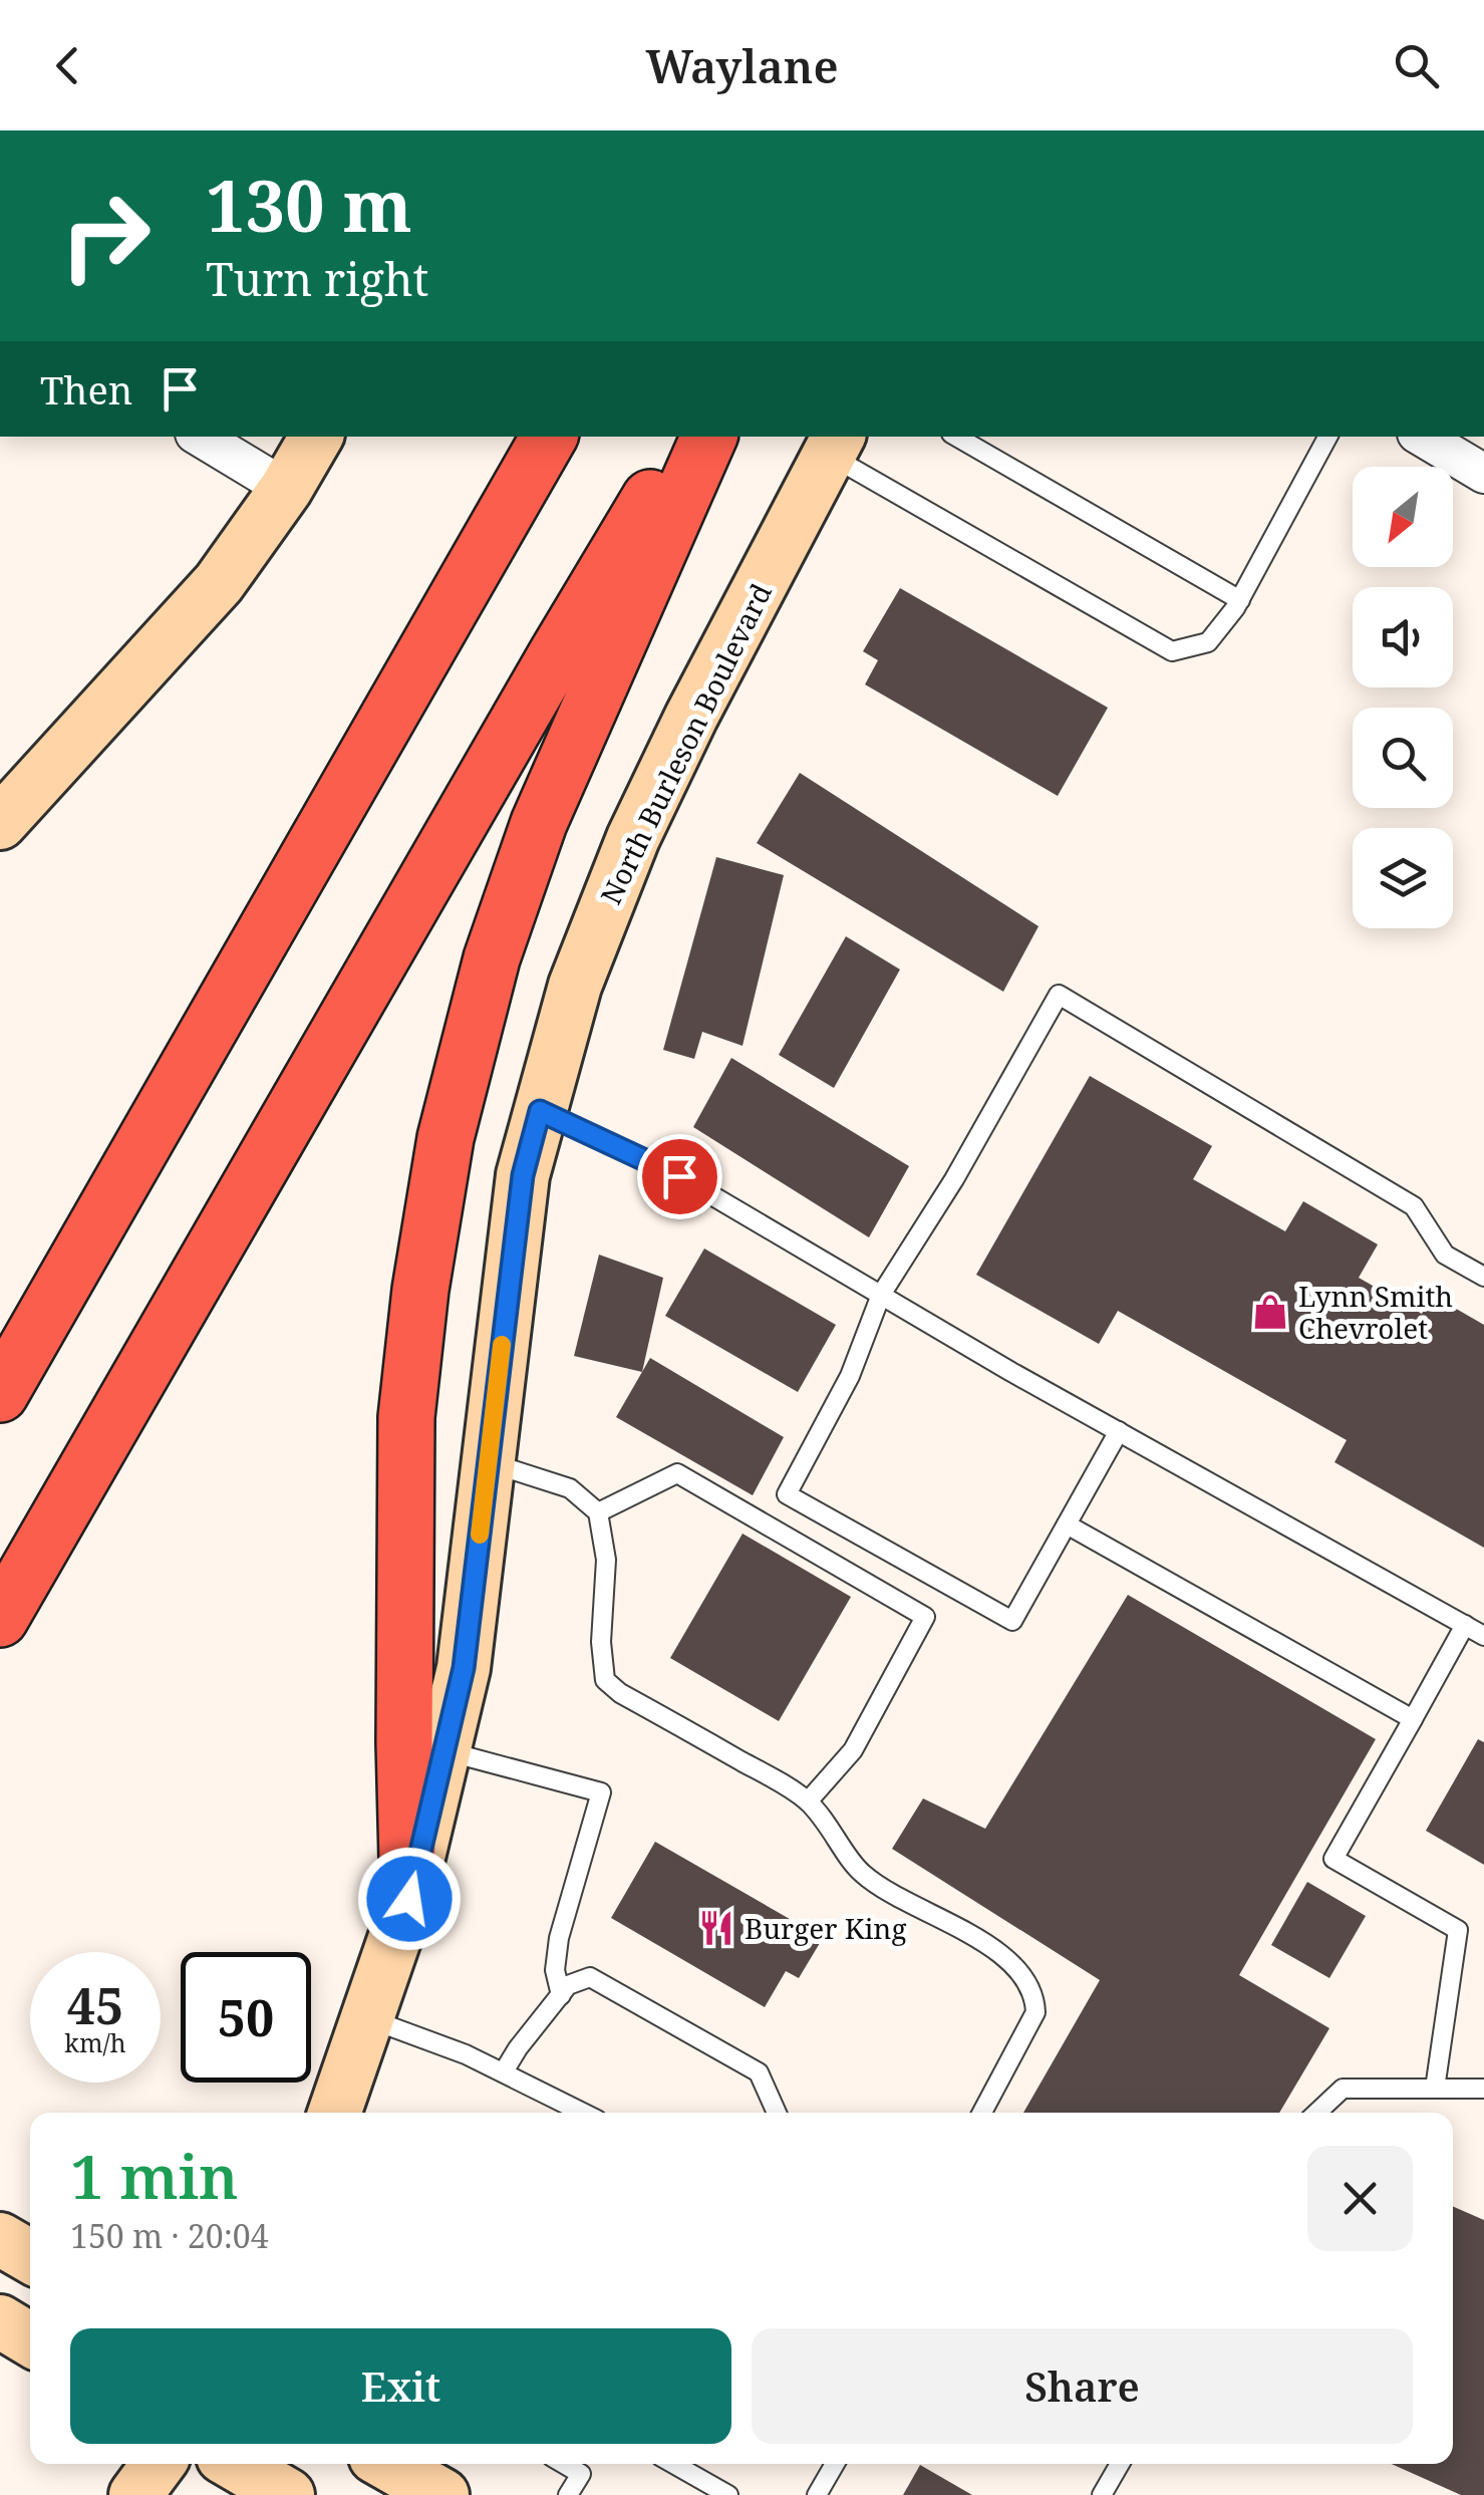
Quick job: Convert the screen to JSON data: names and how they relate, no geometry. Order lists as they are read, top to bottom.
{
  "streets": {
    "main road": ["North Burleson Boulevard"]
  },
  "places": {
    "shop": ["Lynn Smith Chevrolet"],
    "restaurant": ["Burger King"]
  },
  "north": "bottom left",
  "page": {
    "header": "Waylane",
    "turn": ["130 m", "Turn right"],
    "then": "Then",
    "speed": "45 km/h",
    "limit": "50",
    "heading": ["1 min", "150 m · 20:04"],
    "buttons": ["Exit", "Share"]
  }
}
